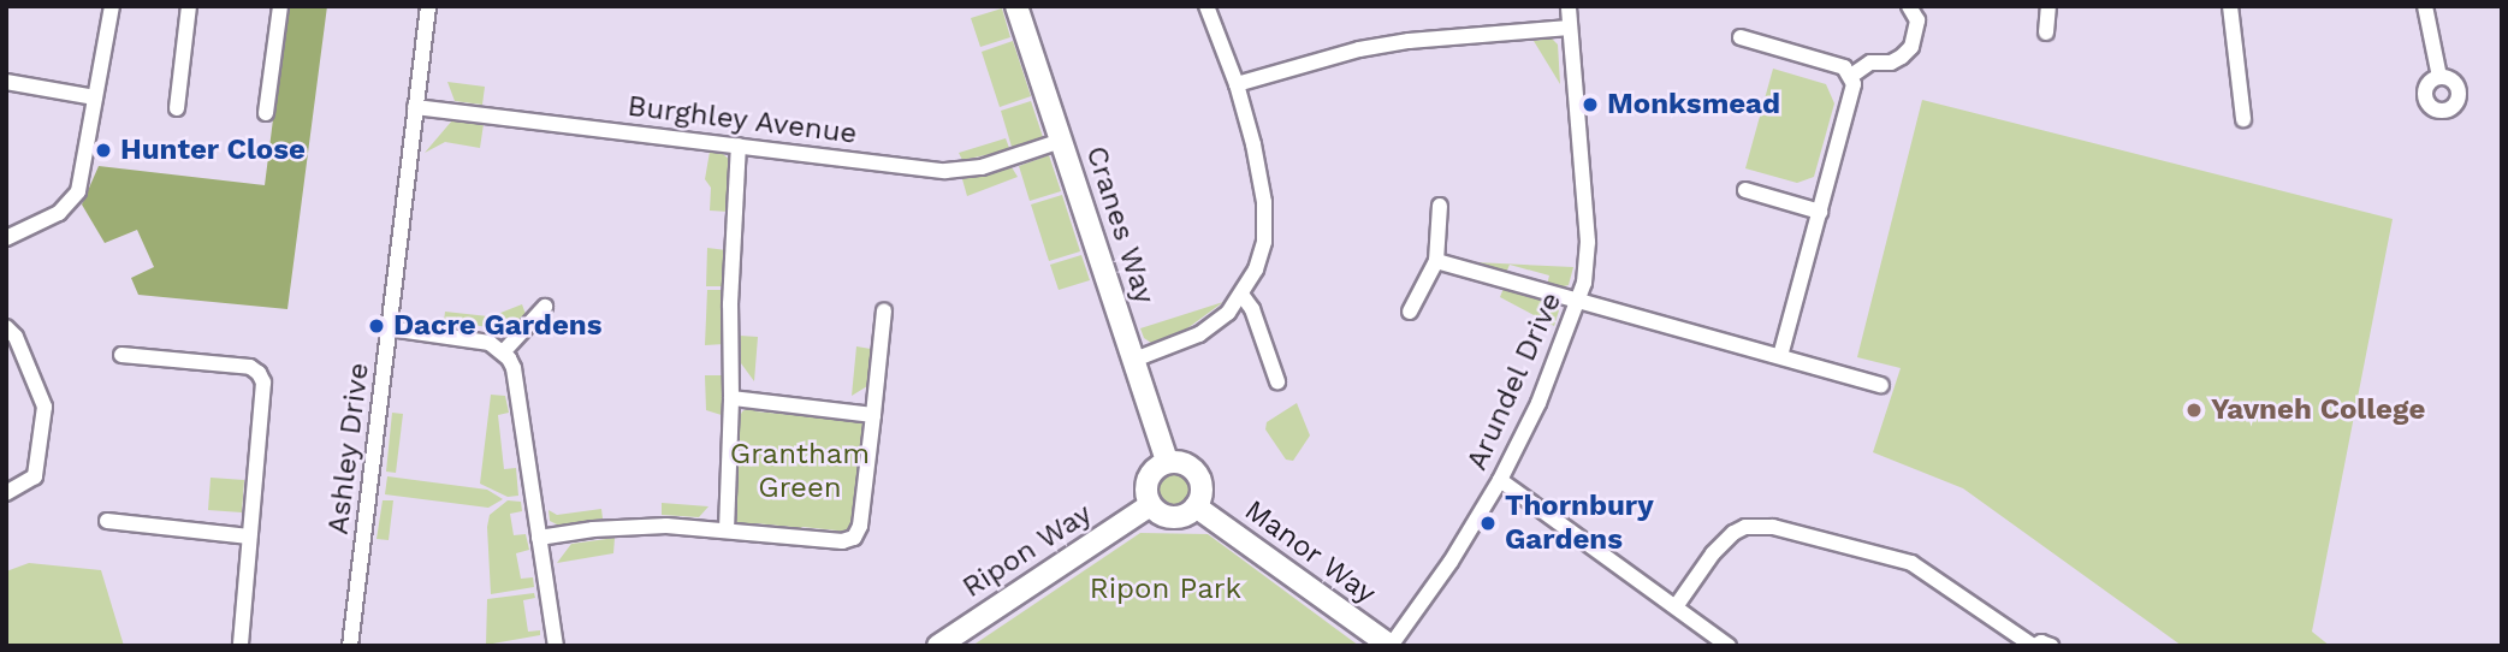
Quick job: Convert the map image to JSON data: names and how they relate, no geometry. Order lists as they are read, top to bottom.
{
  "streets": {
    "street": [
      "Burghley Avenue",
      "Cranes Way",
      "Arundel Drive",
      "Ashley Drive",
      "Ripon Way",
      "Manor Way"
    ]
  },
  "crossings": [
    ["Burghley Avenue", "Cranes Way"],
    ["Burghley Avenue", "Ashley Drive"],
    ["Cranes Way", "Ripon Way"],
    ["Cranes Way", "Manor Way"],
    ["Arundel Drive", "Manor Way"],
    ["Ripon Way", "Manor Way"]
  ],
  "parks": ["Grantham Green", "Ripon Park"],
  "places": [
    "Monksmead",
    "Hunter Close",
    "Dacre Gardens",
    "Yavneh College",
    "Thornbury Gardens"
  ]
}
